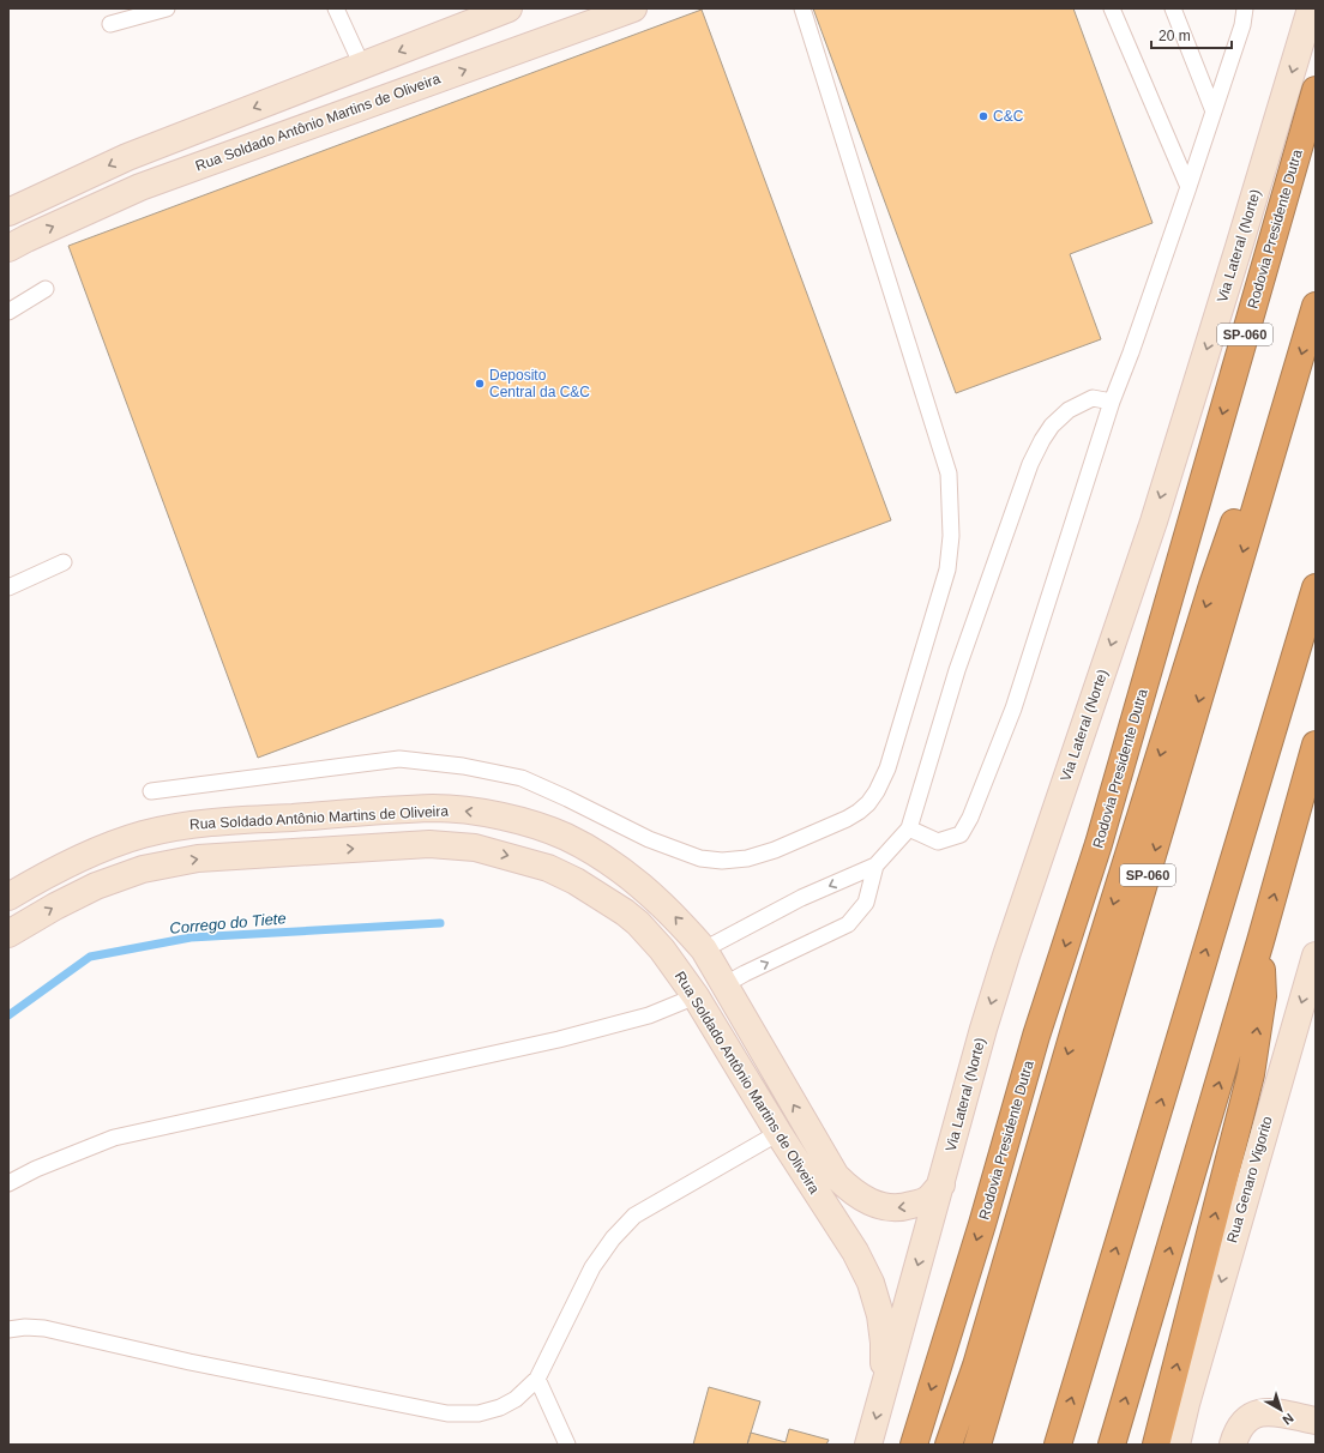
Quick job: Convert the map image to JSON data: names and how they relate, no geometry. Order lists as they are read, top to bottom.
{
  "streets": {
    "highway": ["Rodovia Presidente Dutra", "SP-060"],
    "street": ["Rua Soldado Antônio Martins de Oliveira", "Via Lateral (Norte)", "Rua Genaro Vigorito"]
  },
  "crossings": [
    ["Rua Soldado Antônio Martins de Oliveira", "Via Lateral (Norte)"]
  ],
  "one_way": ["Via Lateral (Norte)", "Rua Genaro Vigorito"],
  "water": ["Corrego do Tiete"],
  "places": ["C&C", "Deposito Central da C&C"],
  "scale_bar": "20 m",
  "north": "bottom right"
}
